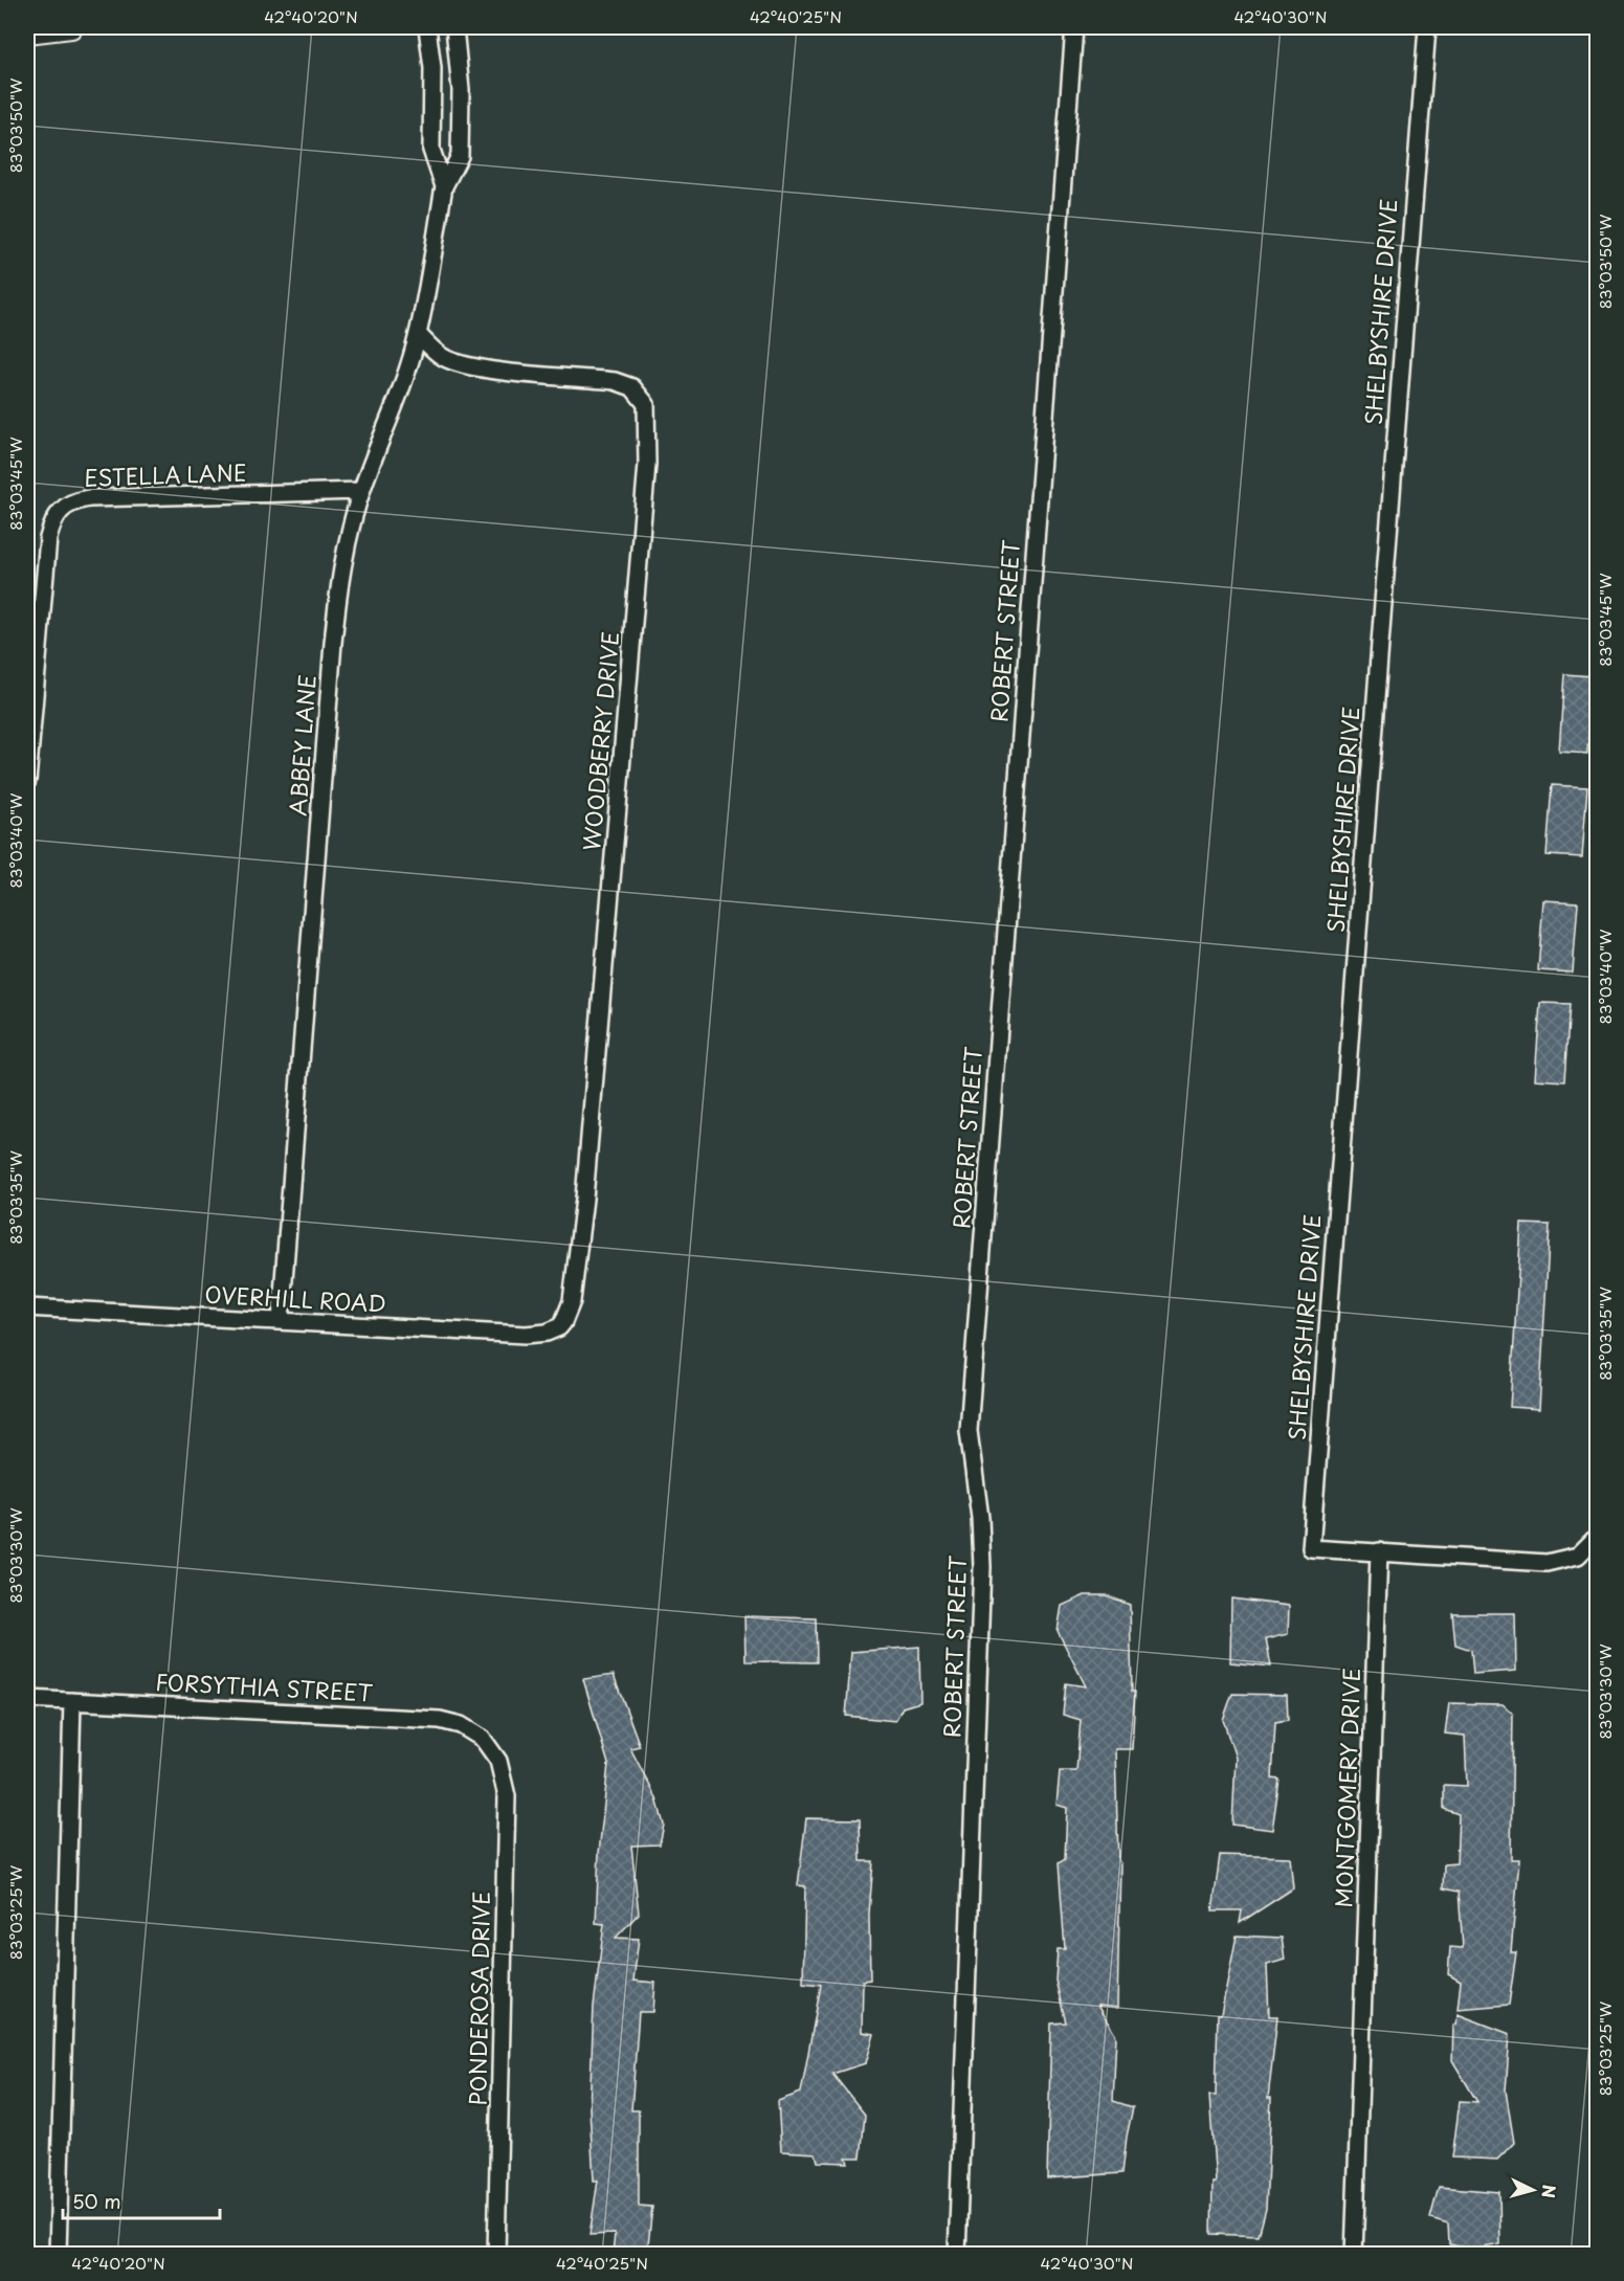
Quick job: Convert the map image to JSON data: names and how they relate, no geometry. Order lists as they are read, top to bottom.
{
  "streets": {
    "street": [
      "SHELBYSHIRE DRIVE",
      "ESTELLA LANE",
      "ROBERT STREET",
      "WOODBERRY DRIVE",
      "ABBEY LANE",
      "OVERHILL ROAD",
      "FORSYTHIA STREET",
      "MONTGOMERY DRIVE",
      "PONDEROSA DRIVE"
    ]
  },
  "crossings": [
    ["SHELBYSHIRE DRIVE", "MONTGOMERY DRIVE"],
    ["ESTELLA LANE", "ABBEY LANE"],
    ["WOODBERRY DRIVE", "ABBEY LANE"],
    ["WOODBERRY DRIVE", "OVERHILL ROAD"],
    ["ABBEY LANE", "OVERHILL ROAD"],
    ["FORSYTHIA STREET", "PONDEROSA DRIVE"]
  ],
  "scale_bar": "50 m",
  "north": "right",
  "coordinates": [
    "42°40'20\"N",
    "42°40'25\"N",
    "42°40'30\"N",
    "83°03'50\"W",
    "83°03'45\"W",
    "83°03'40\"W",
    "83°03'35\"W",
    "83°03'30\"W",
    "83°03'25\"W"
  ]
}
